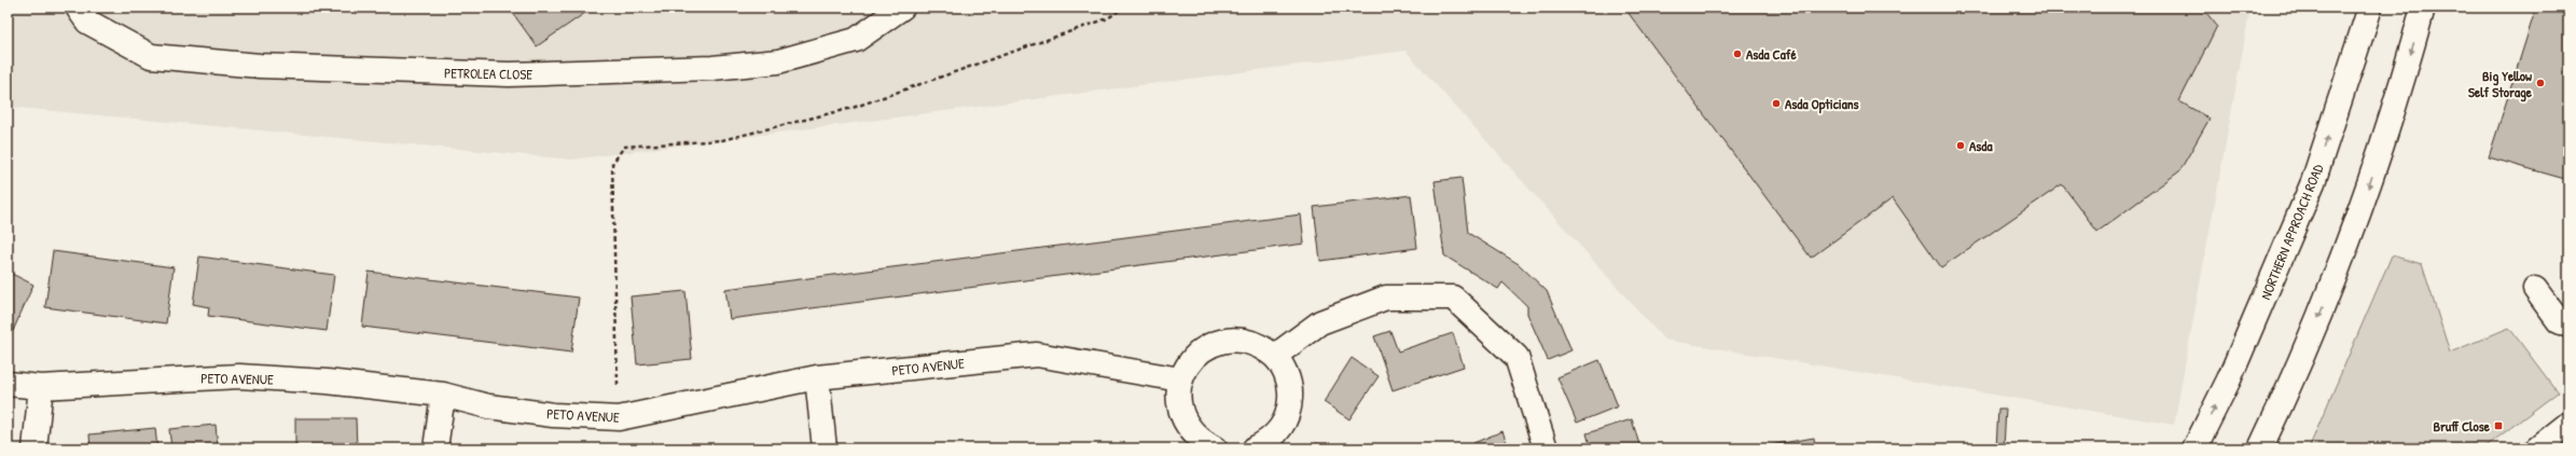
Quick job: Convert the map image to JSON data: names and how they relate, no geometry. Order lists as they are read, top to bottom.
{
  "streets": {
    "street": ["PETROLEA CLOSE", "NORTHERN APPROACH ROAD", "PETO AVENUE"]
  },
  "places": {
    "other": [
      "Asda Café",
      "Big Yellow Self Storage",
      "Asda Opticians",
      "Asda"
    ],
    "transit": ["Bruff Close"]
  }
}
